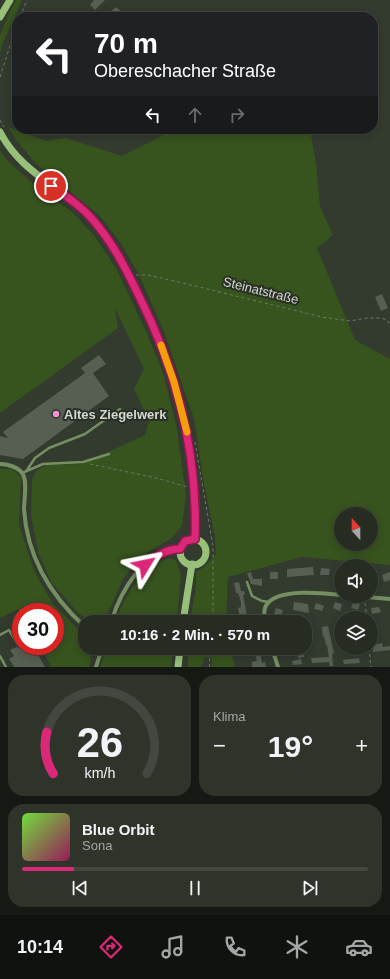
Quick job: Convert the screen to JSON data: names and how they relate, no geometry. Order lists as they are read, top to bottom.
{
  "streets": {
    "path": ["Steinatstraße"]
  },
  "places": ["Altes Ziegelwerk"],
  "north": "top",
  "page": {
    "turn": ["70 m", "Obereschacher Straße"],
    "limit": "30",
    "trip": "10:16 · 2 Min. · 570 m",
    "tile": "Klima",
    "heat": ["−", "19°", "+"],
    "song": ["Blue Orbit", "Sona"],
    "tabs": "10:14",
    "gauge": ["26", "km/h"]
  }
}
